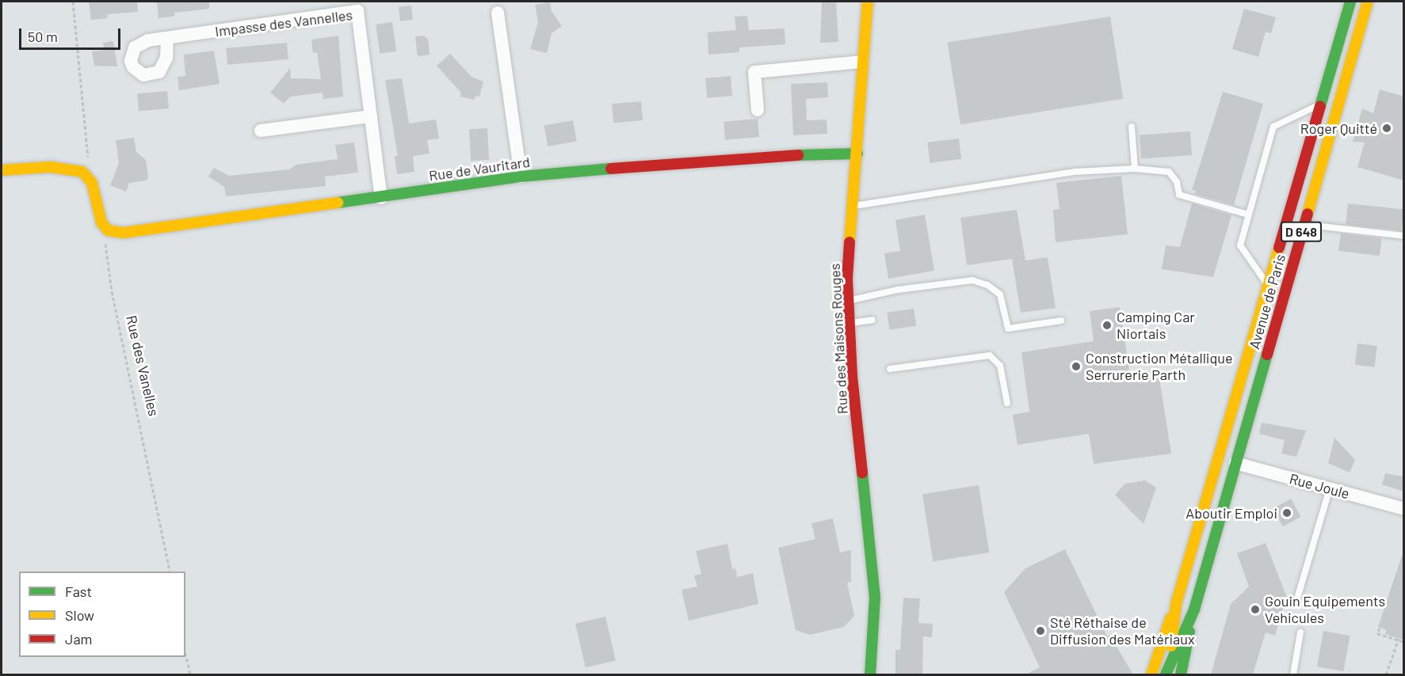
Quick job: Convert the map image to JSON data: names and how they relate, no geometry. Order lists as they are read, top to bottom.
{
  "streets": {
    "street": [
      "Impasse des Vannelles",
      "Rue de Vauritard",
      "D 648",
      "Avenue de Paris",
      "Rue des Maisons Rouges",
      "Rue Joule"
    ],
    "path": ["Rue des Vanelles"]
  },
  "crossings": [
    ["Impasse des Vannelles", "Rue de Vauritard"],
    ["Rue de Vauritard", "Rue des Maisons Rouges"],
    ["Rue de Vauritard", "Rue des Vanelles"],
    ["Avenue de Paris", "Rue Joule"]
  ],
  "places": [
    "Roger Quitté",
    "Camping Car Niortais",
    "Construction Métallique Serrurerie Parth",
    "Aboutir Emploi",
    "Gouin Equipements Vehicules",
    "Sté Réthaise de Diffusion des Matériaux"
  ],
  "legend": ["Fast", "Slow", "Jam"],
  "scale_bar": "50 m"
}
